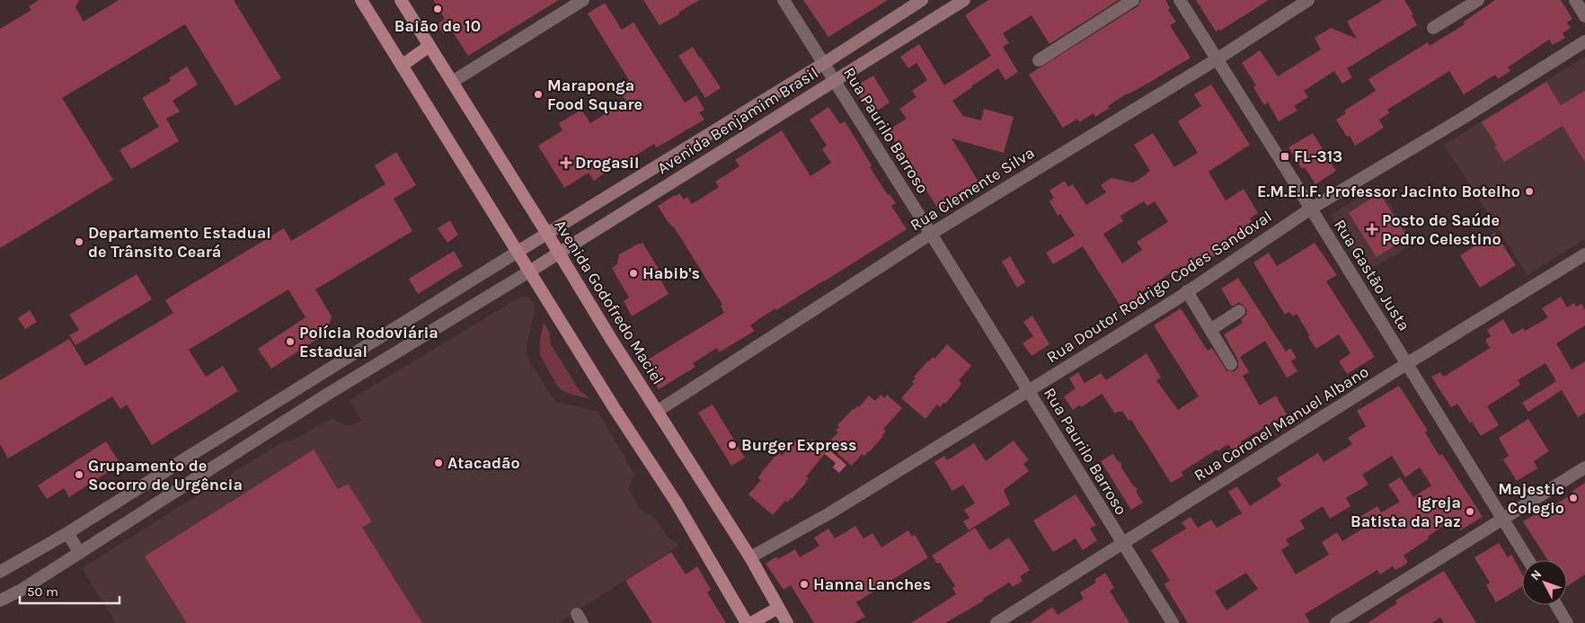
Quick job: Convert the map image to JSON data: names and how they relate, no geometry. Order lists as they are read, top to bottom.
{
  "streets": {
    "main road": ["Avenida Benjamim Brasil", "Avenida Godofredo Maciel"],
    "street": [
      "Rua Paurilo Barroso",
      "Rua Clemente Silva",
      "Rua Gastão Justa",
      "Rua Doutor Rodrigo Codes Sandoval",
      "Rua Coronel Manuel Albano"
    ]
  },
  "crossings": [
    ["Avenida Benjamim Brasil", "Rua Paurilo Barroso"],
    ["Avenida Benjamim Brasil", "Avenida Godofredo Maciel"],
    ["Rua Paurilo Barroso", "Rua Clemente Silva"],
    ["Rua Paurilo Barroso", "Rua Doutor Rodrigo Codes Sandoval"],
    ["Rua Paurilo Barroso", "Rua Coronel Manuel Albano"],
    ["Rua Clemente Silva", "Rua Gastão Justa"],
    ["Rua Clemente Silva", "Avenida Godofredo Maciel"],
    ["Rua Gastão Justa", "Rua Doutor Rodrigo Codes Sandoval"],
    ["Rua Gastão Justa", "Rua Coronel Manuel Albano"],
    ["Rua Doutor Rodrigo Codes Sandoval", "Avenida Godofredo Maciel"]
  ],
  "places": {
    "other": [
      "Baião de 10",
      "Maraponga Food Square",
      "E.M.E.I.F. Professor Jacinto Botelho",
      "Departamento Estadual de Trânsito Ceará",
      "Habib's",
      "Polícia Rodoviária Estadual",
      "Burger Express",
      "Atacadão",
      "Grupamento de Socorro de Urgência",
      "Majestic Colegio",
      "Igreja Batista da Paz",
      "Hanna Lanches"
    ],
    "transit": ["FL-313"],
    "health": ["Drogasil", "Posto de Saúde Pedro Celestino"]
  },
  "scale_bar": "50 m",
  "north": "top left"
}
